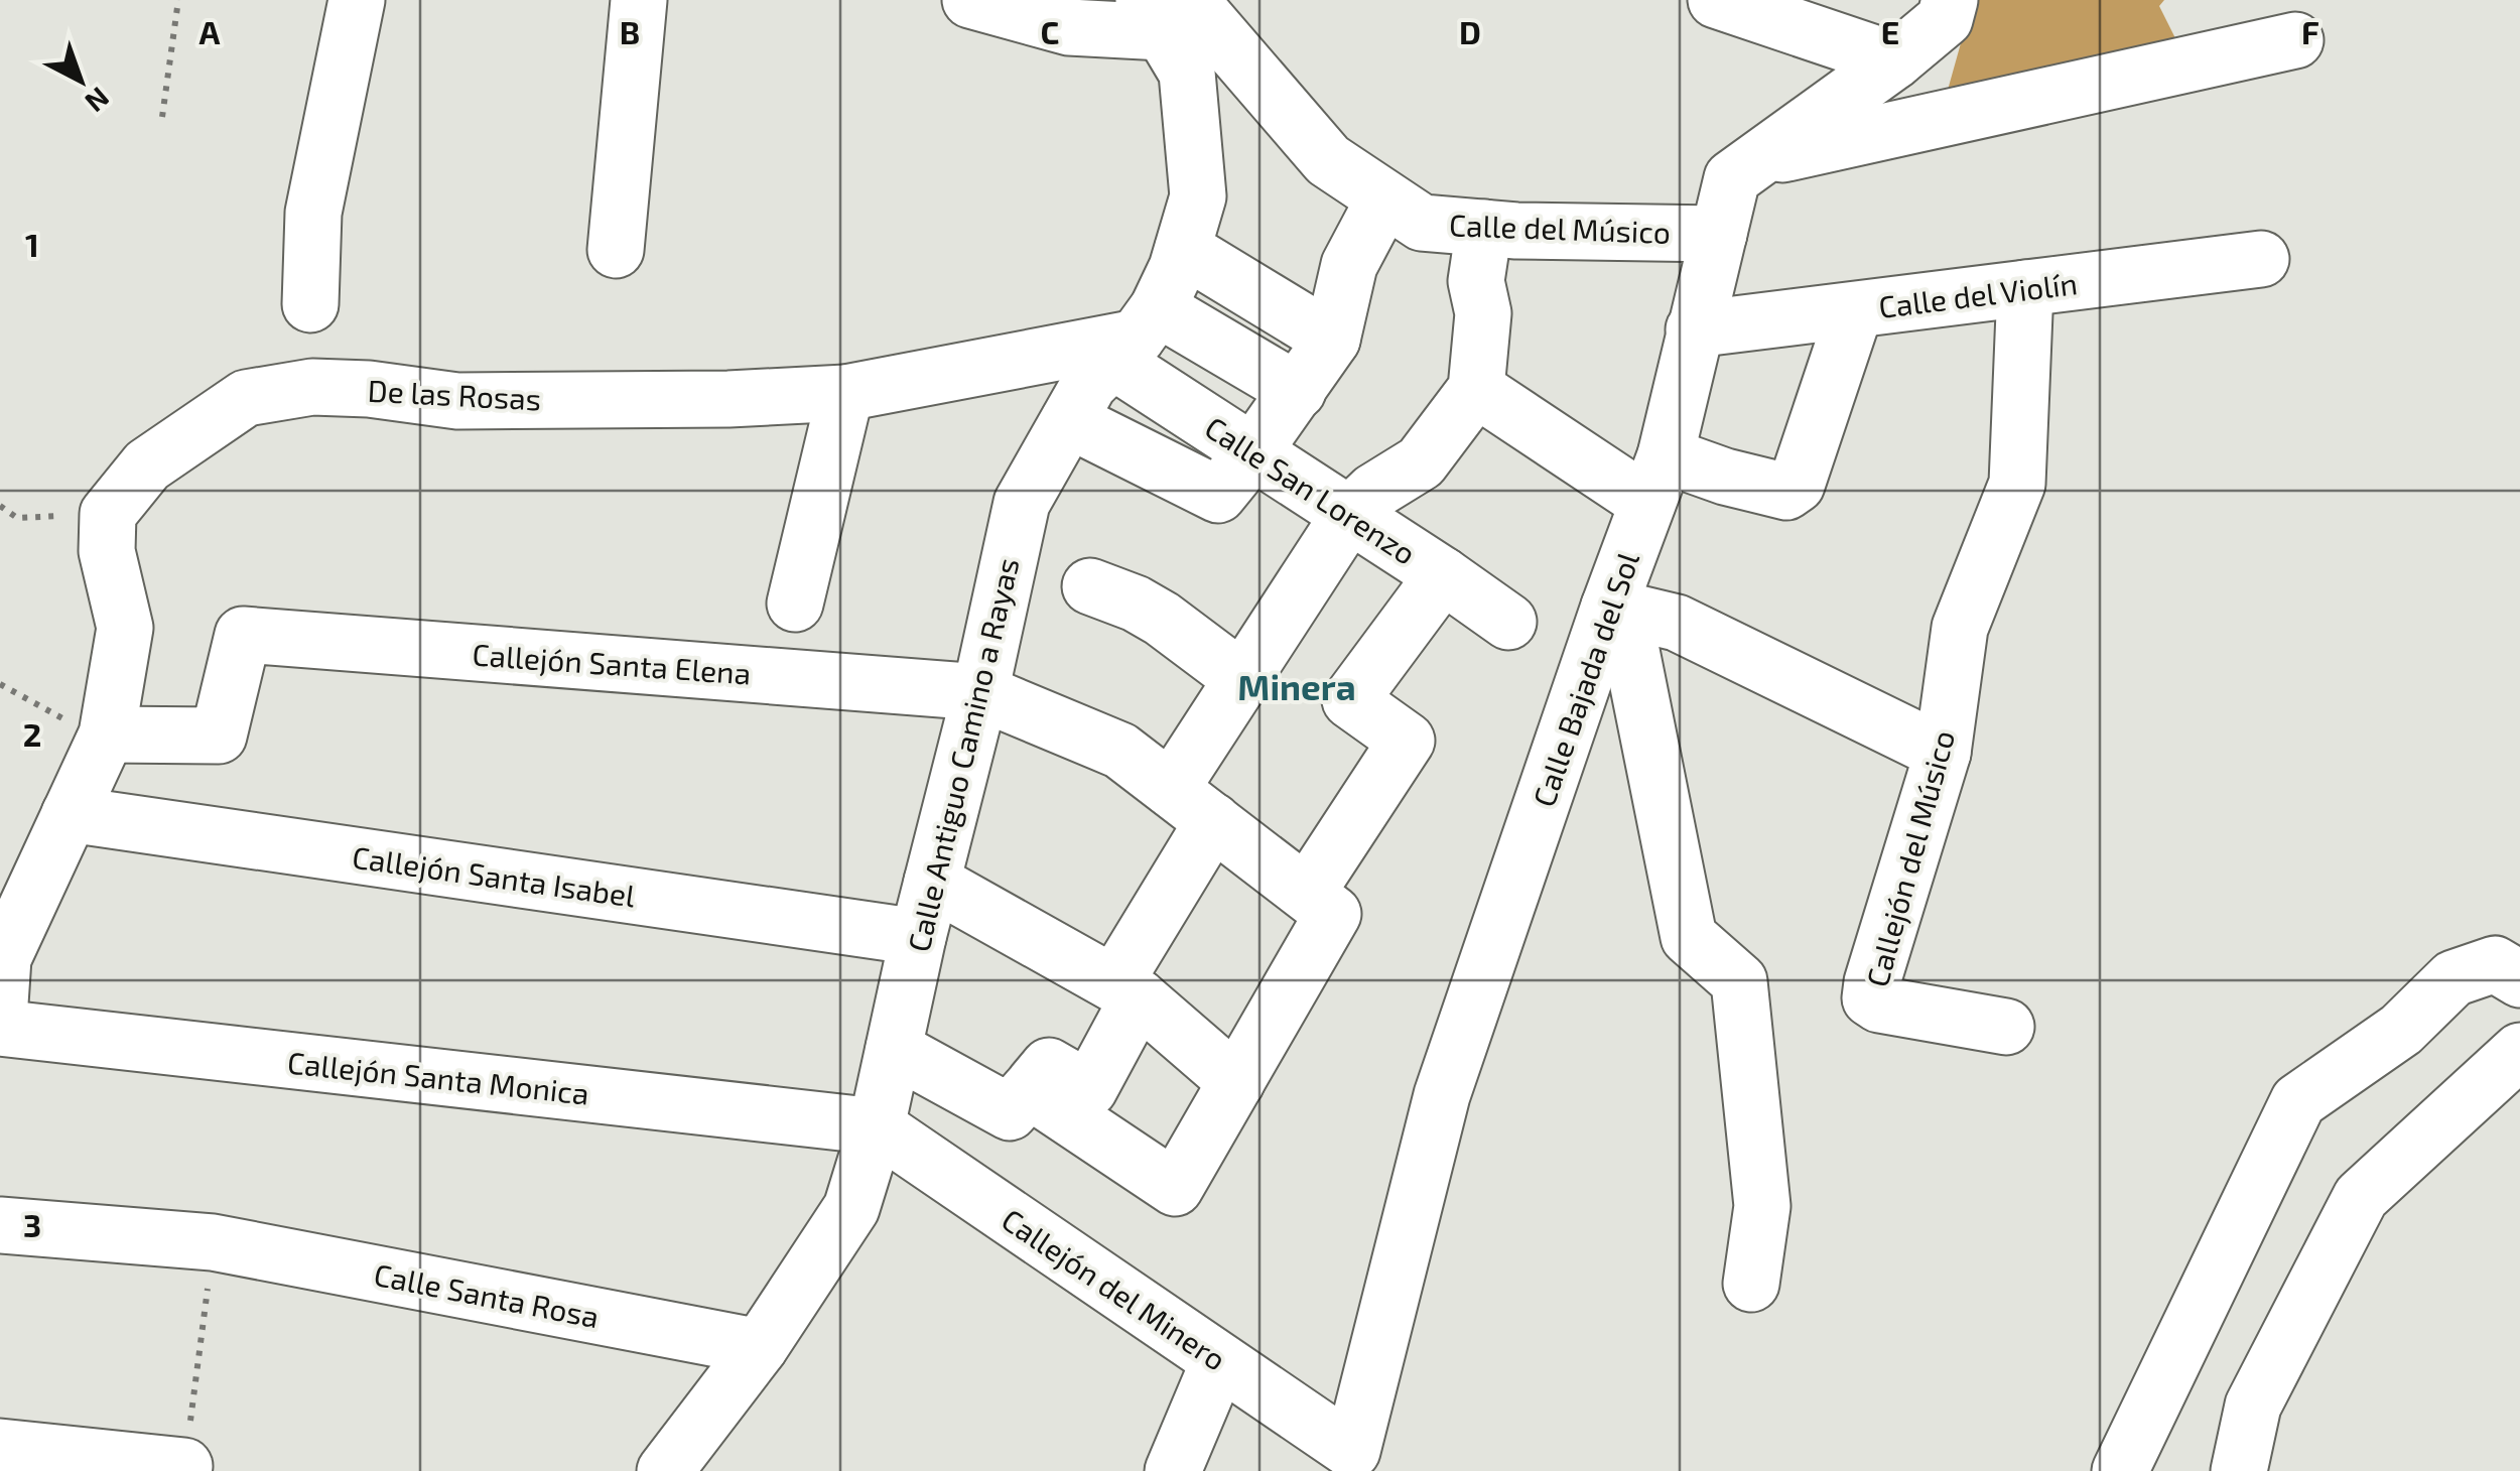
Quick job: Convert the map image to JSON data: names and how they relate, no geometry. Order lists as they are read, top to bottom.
{
  "streets": {
    "street": [
      "Calle del Músico",
      "Calle del Violín",
      "De las Rosas",
      "Calle San Lorenzo",
      "Callejón Santa Elena",
      "Calle Bajada del Sol",
      "Calle Antiguo Camino a Rayas",
      "Callejón del Músico",
      "Callejón Santa Isabel",
      "Callejón Santa Monica",
      "Callejón del Minero",
      "Calle Santa Rosa"
    ]
  },
  "crossings": [
    ["Calle del Músico", "Calle Bajada del Sol"],
    ["Calle del Músico", "Calle Antiguo Camino a Rayas"],
    ["Calle del Violín", "Calle Bajada del Sol"],
    ["Calle del Violín", "Callejón del Músico"],
    ["De las Rosas", "Calle San Lorenzo"],
    ["De las Rosas", "Calle Antiguo Camino a Rayas"],
    ["Calle San Lorenzo", "Calle Antiguo Camino a Rayas"],
    ["Callejón Santa Elena", "Calle Antiguo Camino a Rayas"],
    ["Calle Bajada del Sol", "Callejón del Minero"],
    ["Calle Antiguo Camino a Rayas", "Callejón Santa Isabel"],
    ["Calle Antiguo Camino a Rayas", "Callejón Santa Monica"],
    ["Calle Antiguo Camino a Rayas", "Callejón del Minero"],
    ["Calle Antiguo Camino a Rayas", "Calle Santa Rosa"],
    ["Callejón Santa Monica", "Callejón del Minero"]
  ],
  "districts": ["Minera"],
  "north": "bottom right",
  "grid": {
    "columns": [
      "A",
      "B",
      "C",
      "D",
      "E",
      "F"
    ],
    "rows": ["1", "2", "3"]
  }
}
